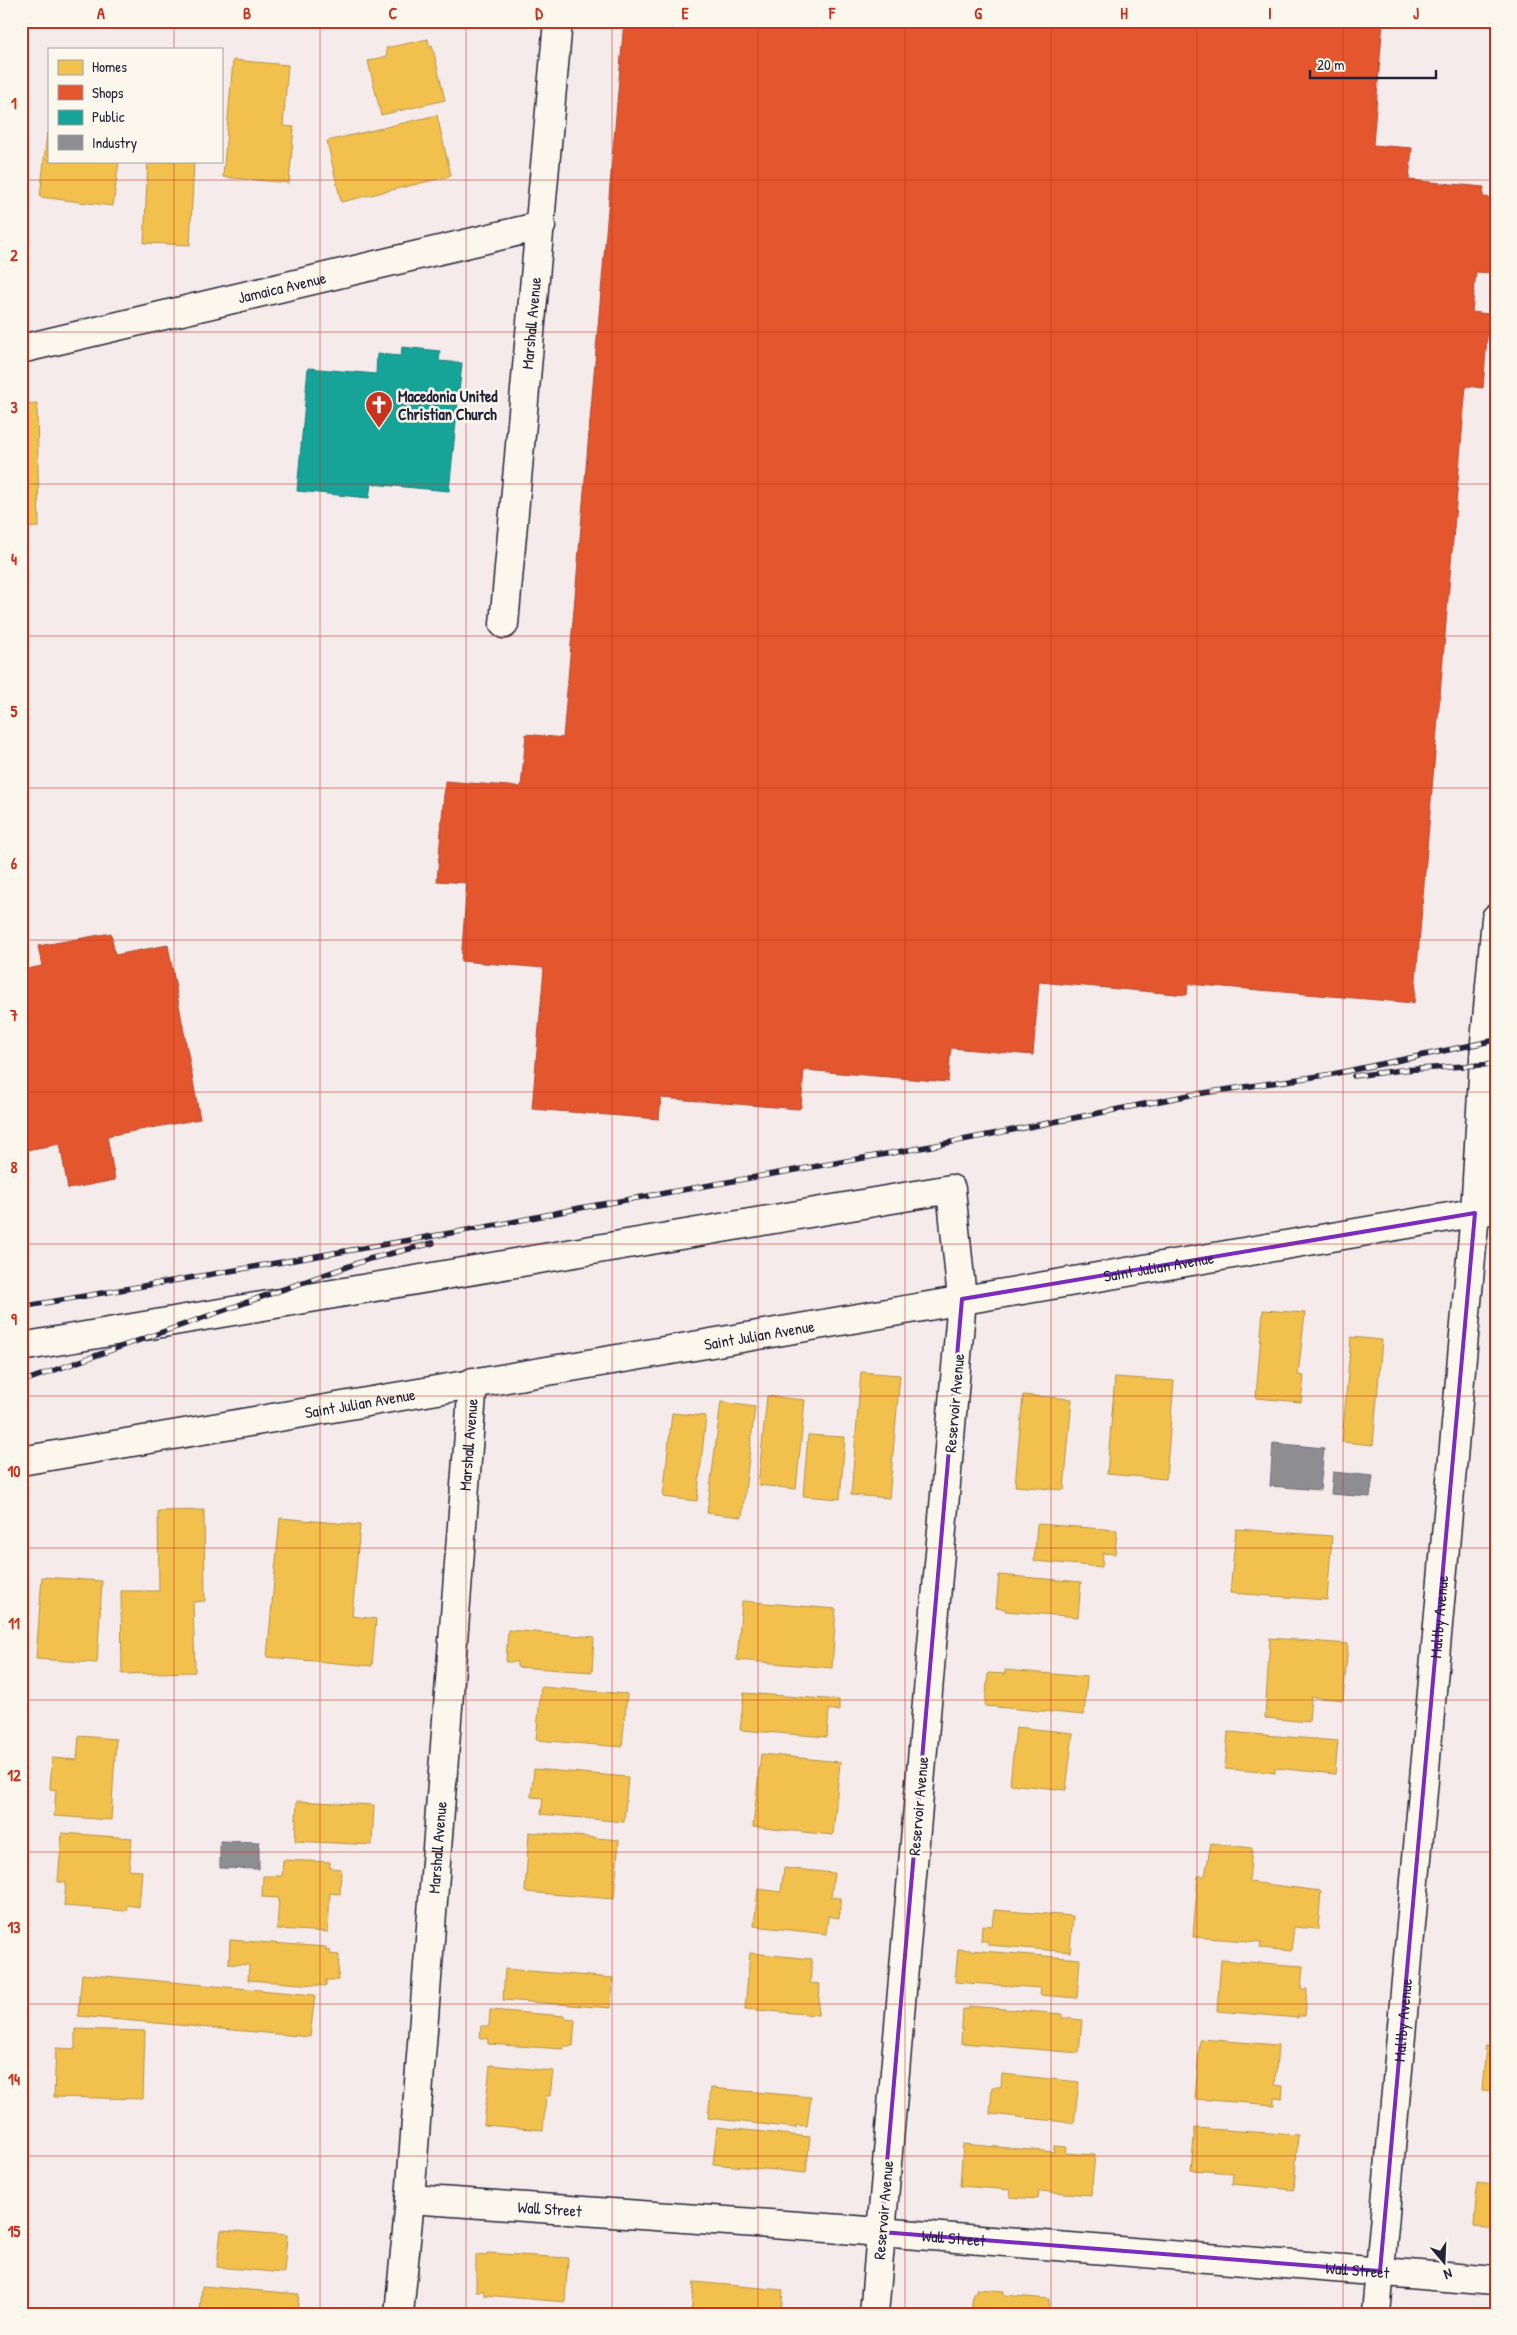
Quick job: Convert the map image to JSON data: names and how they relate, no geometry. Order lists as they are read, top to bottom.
{
  "streets": {
    "street": [
      "Jamaica Avenue",
      "Marshall Avenue",
      "Saint Julian Avenue",
      "Reservoir Avenue",
      "Maltby Avenue",
      "Wall Street"
    ]
  },
  "crossings": [
    ["Jamaica Avenue", "Marshall Avenue"],
    ["Marshall Avenue", "Saint Julian Avenue"],
    ["Marshall Avenue", "Wall Street"],
    ["Saint Julian Avenue", "Reservoir Avenue"],
    ["Saint Julian Avenue", "Maltby Avenue"],
    ["Reservoir Avenue", "Wall Street"],
    ["Maltby Avenue", "Wall Street"]
  ],
  "places": {
    "church": ["Macedonia United Christian Church"]
  },
  "legend": [
    "Homes",
    "Shops",
    "Public",
    "Industry"
  ],
  "scale_bar": "20 m",
  "north": "bottom",
  "grid": {
    "columns": [
      "A",
      "B",
      "C",
      "D",
      "E",
      "F",
      "G",
      "H",
      "I",
      "J"
    ],
    "rows": [
      "1",
      "2",
      "3",
      "4",
      "5",
      "6",
      "7",
      "8",
      "9",
      "10",
      "11",
      "12",
      "13",
      "14",
      "15"
    ]
  }
}
